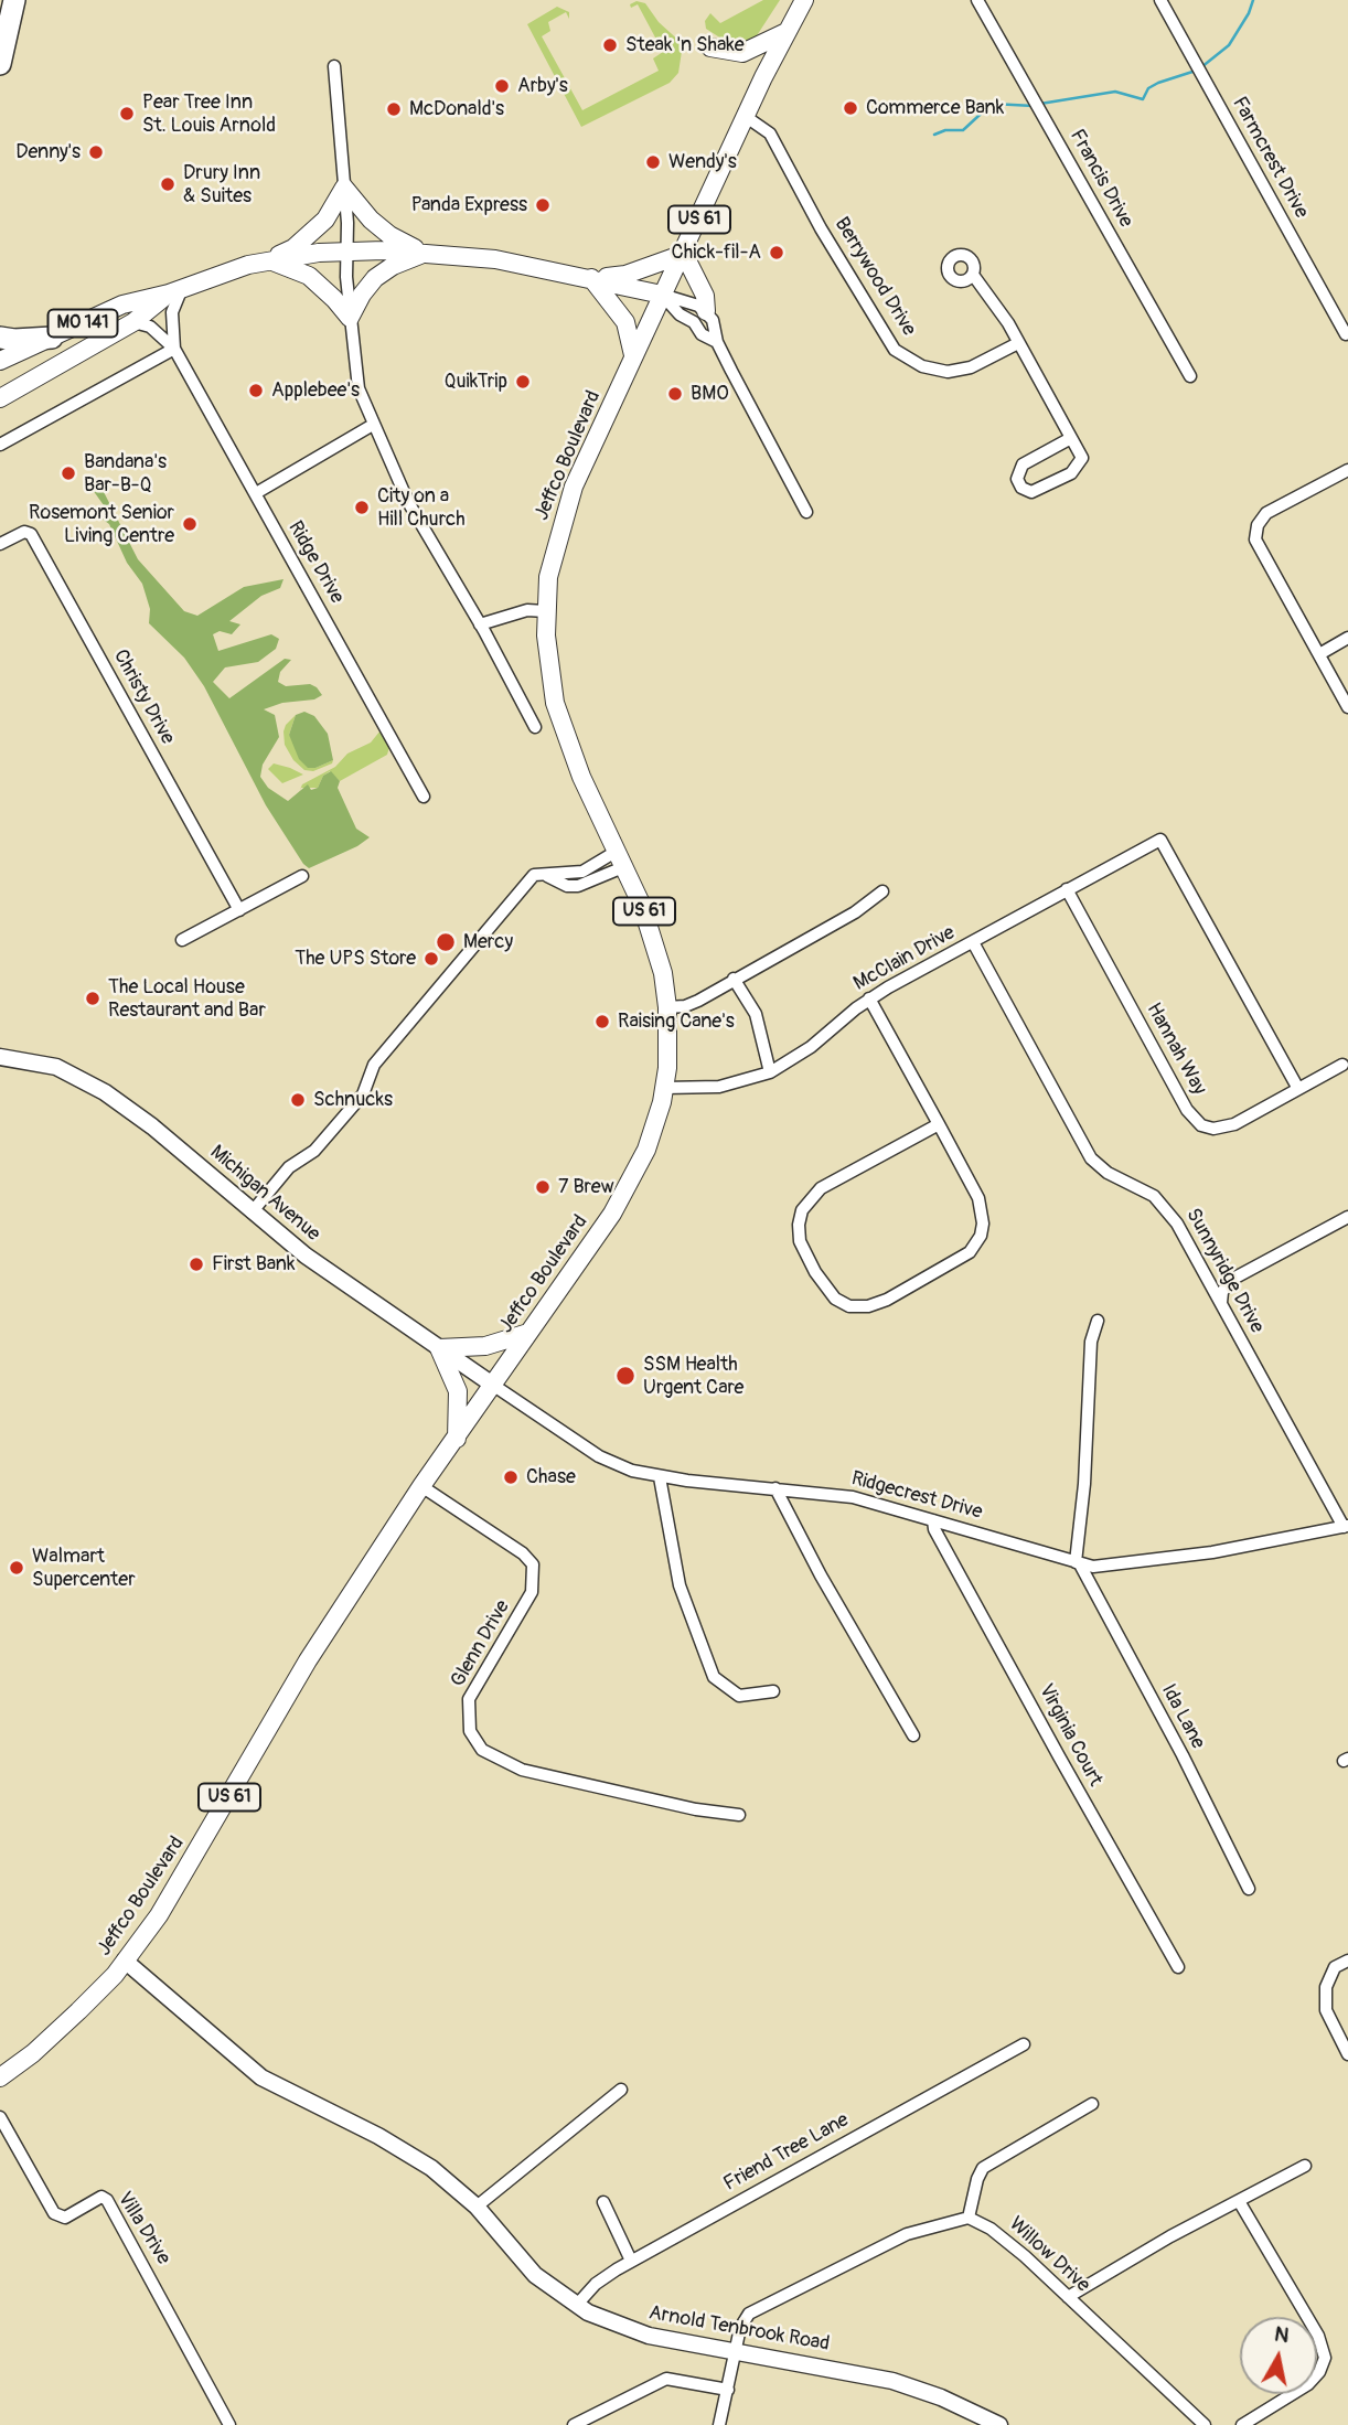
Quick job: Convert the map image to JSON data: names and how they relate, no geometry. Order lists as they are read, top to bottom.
{
  "streets": {
    "main road": ["US 61", "MO 141", "Jeffco Boulevard"],
    "street": [
      "Farmcrest Drive",
      "Francis Drive",
      "Berrywood Drive",
      "Ridge Drive",
      "Christy Drive",
      "McClain Drive",
      "Hannah Way",
      "Michigan Avenue",
      "Sunnyridge Drive",
      "Ridgecrest Drive",
      "Glenn Drive",
      "Ida Lane",
      "Virginia Court",
      "Friend Tree Lane",
      "Villa Drive",
      "Willow Drive",
      "Arnold Tenbrook Road"
    ]
  },
  "crossings": [
    ["Berrywood Drive", "Jeffco Boulevard"],
    ["MO 141", "Jeffco Boulevard"],
    ["MO 141", "Ridge Drive"],
    ["Jeffco Boulevard", "McClain Drive"],
    ["Jeffco Boulevard", "Michigan Avenue"],
    ["Jeffco Boulevard", "Ridgecrest Drive"],
    ["Jeffco Boulevard", "Glenn Drive"],
    ["Jeffco Boulevard", "Arnold Tenbrook Road"],
    ["McClain Drive", "Hannah Way"],
    ["McClain Drive", "Sunnyridge Drive"],
    ["Michigan Avenue", "Ridgecrest Drive"],
    ["Sunnyridge Drive", "Ridgecrest Drive"],
    ["Ridgecrest Drive", "Ida Lane"],
    ["Ridgecrest Drive", "Virginia Court"],
    ["Friend Tree Lane", "Arnold Tenbrook Road"]
  ],
  "places": [
    "Steak 'n Shake",
    "Arby's",
    "Commerce Bank",
    "McDonald's",
    "Pear Tree Inn St. Louis Arnold",
    "Denny's",
    "Wendy's",
    "Drury Inn & Suites",
    "Panda Express",
    "Chick-fil-A",
    "QuikTrip",
    "Applebee's",
    "BMO",
    "Bandana's Bar-B-Q",
    "City on a Hill Church",
    "Rosemont Senior Living Centre",
    "Mercy",
    "The UPS Store",
    "The Local House Restaurant and Bar",
    "Raising Cane's",
    "Schnucks",
    "7 Brew",
    "First Bank",
    "SSM Health Urgent Care",
    "Chase",
    "Walmart Supercenter"
  ],
  "north": "top"
}
